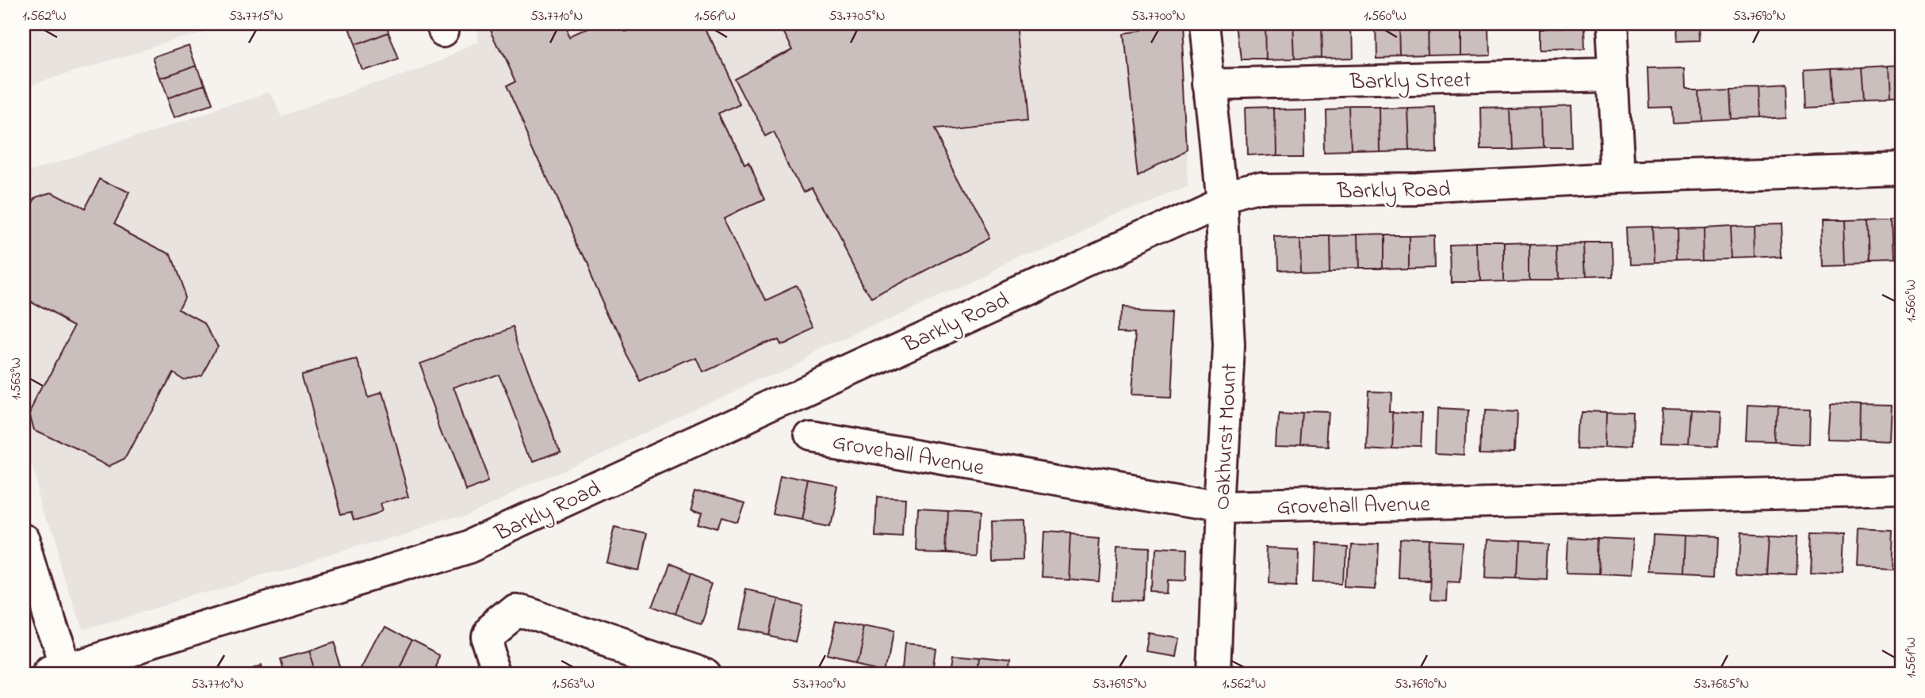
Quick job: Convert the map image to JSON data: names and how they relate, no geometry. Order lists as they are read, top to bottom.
{
  "streets": {
    "street": [
      "Barkly Street",
      "Barkly Road",
      "Oakhurst Mount",
      "Grovehall Avenue"
    ]
  },
  "crossings": [
    ["Barkly Street", "Oakhurst Mount"],
    ["Barkly Road", "Oakhurst Mount"],
    ["Oakhurst Mount", "Grovehall Avenue"]
  ],
  "coordinates": [
    "1.562°W",
    "53.7715°N",
    "53.7710°N",
    "1.561°W",
    "53.7705°N",
    "53.7700°N",
    "1.560°W",
    "53.7690°N",
    "1.563°W",
    "53.7695°N",
    "53.7685°N"
  ]
}
